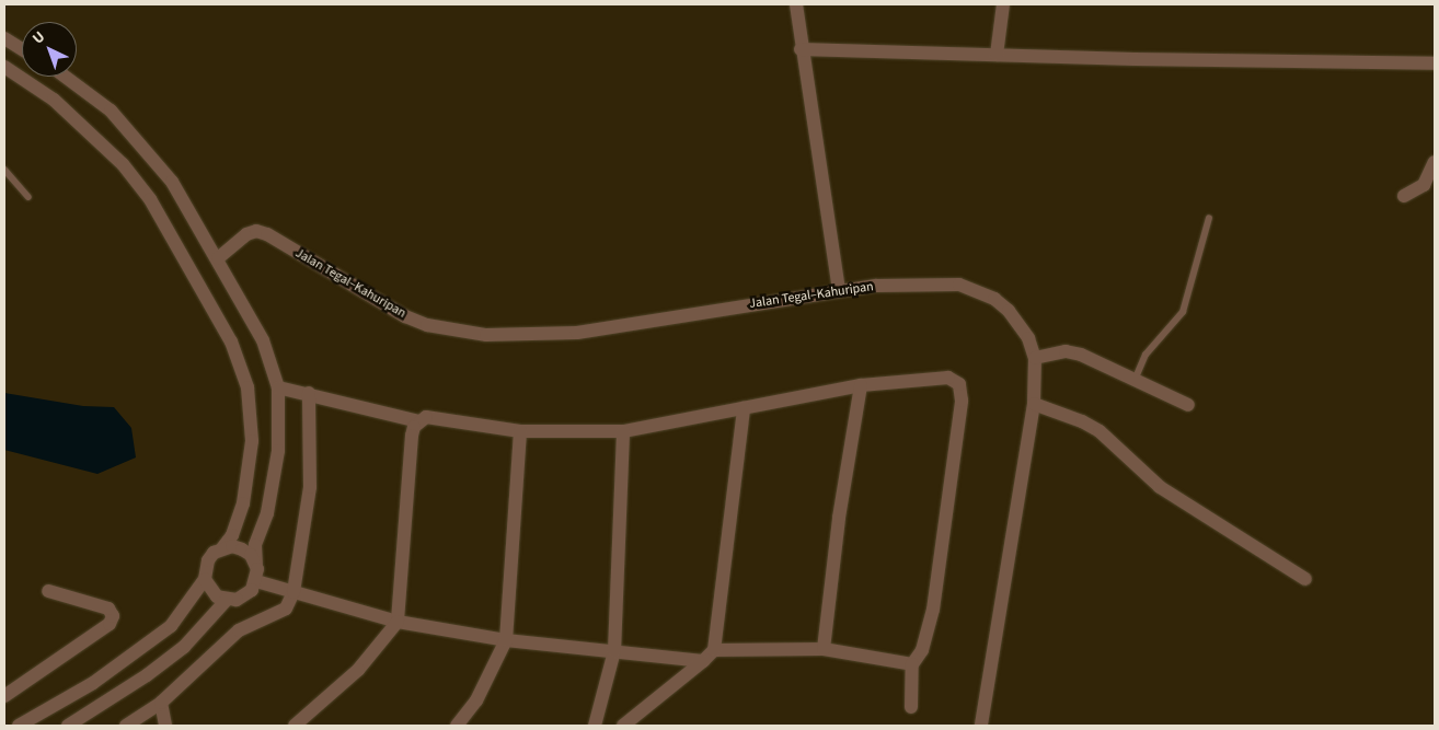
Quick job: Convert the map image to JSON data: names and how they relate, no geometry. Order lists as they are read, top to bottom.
{
  "streets": {
    "street": ["Jalan Tegal–Kahuripan"]
  },
  "north": "top left"
}
